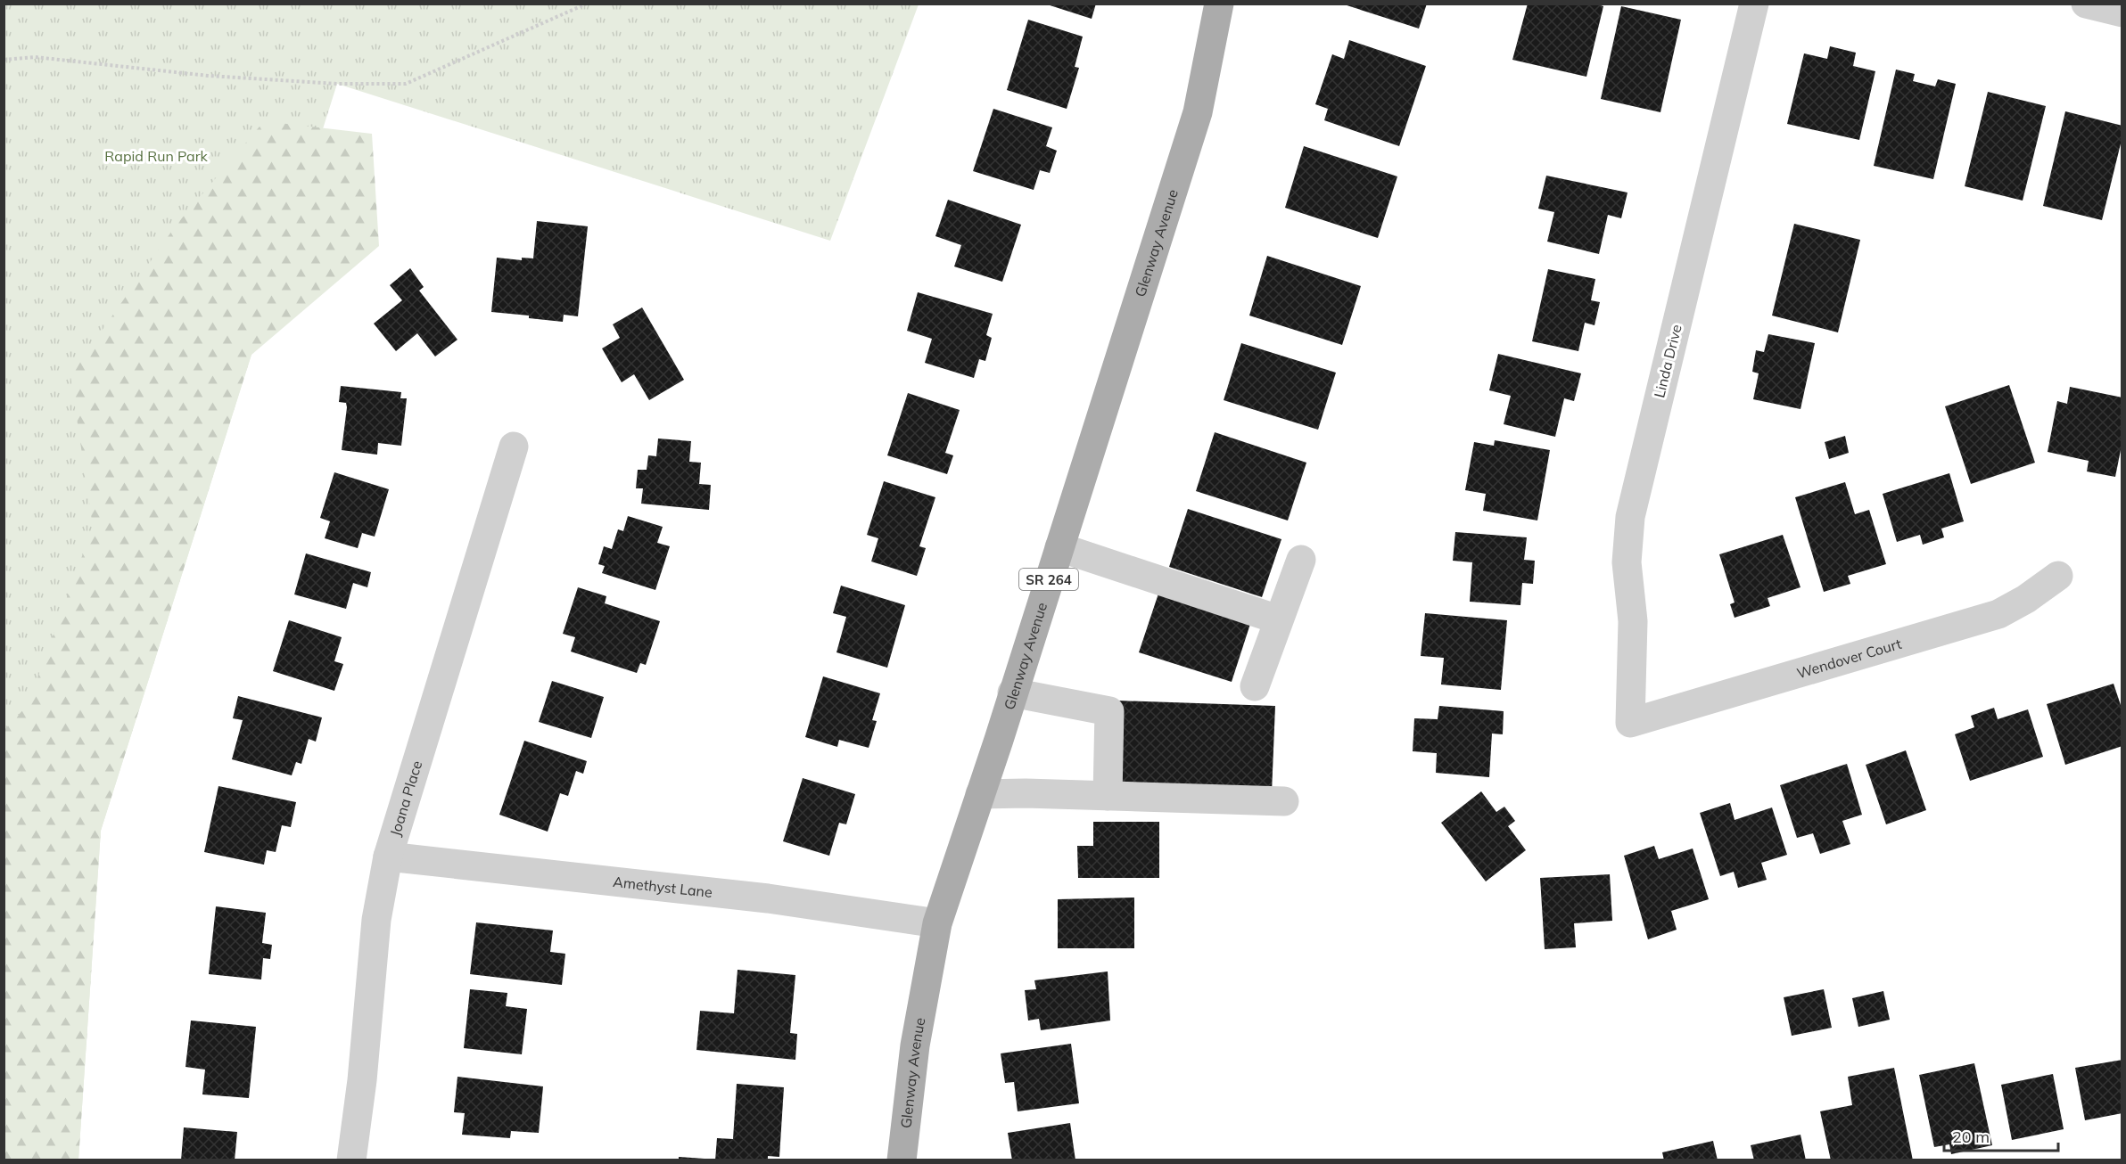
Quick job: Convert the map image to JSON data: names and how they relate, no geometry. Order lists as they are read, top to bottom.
{
  "streets": {
    "main road": ["Glenway Avenue", "SR 264"],
    "street": [
      "Linda Drive",
      "Wendover Court",
      "Joana Place",
      "Amethyst Lane"
    ]
  },
  "crossings": [
    ["Glenway Avenue", "Amethyst Lane"],
    ["Linda Drive", "Wendover Court"],
    ["Joana Place", "Amethyst Lane"]
  ],
  "parks": ["Rapid Run Park"],
  "scale_bar": "20 m"
}
